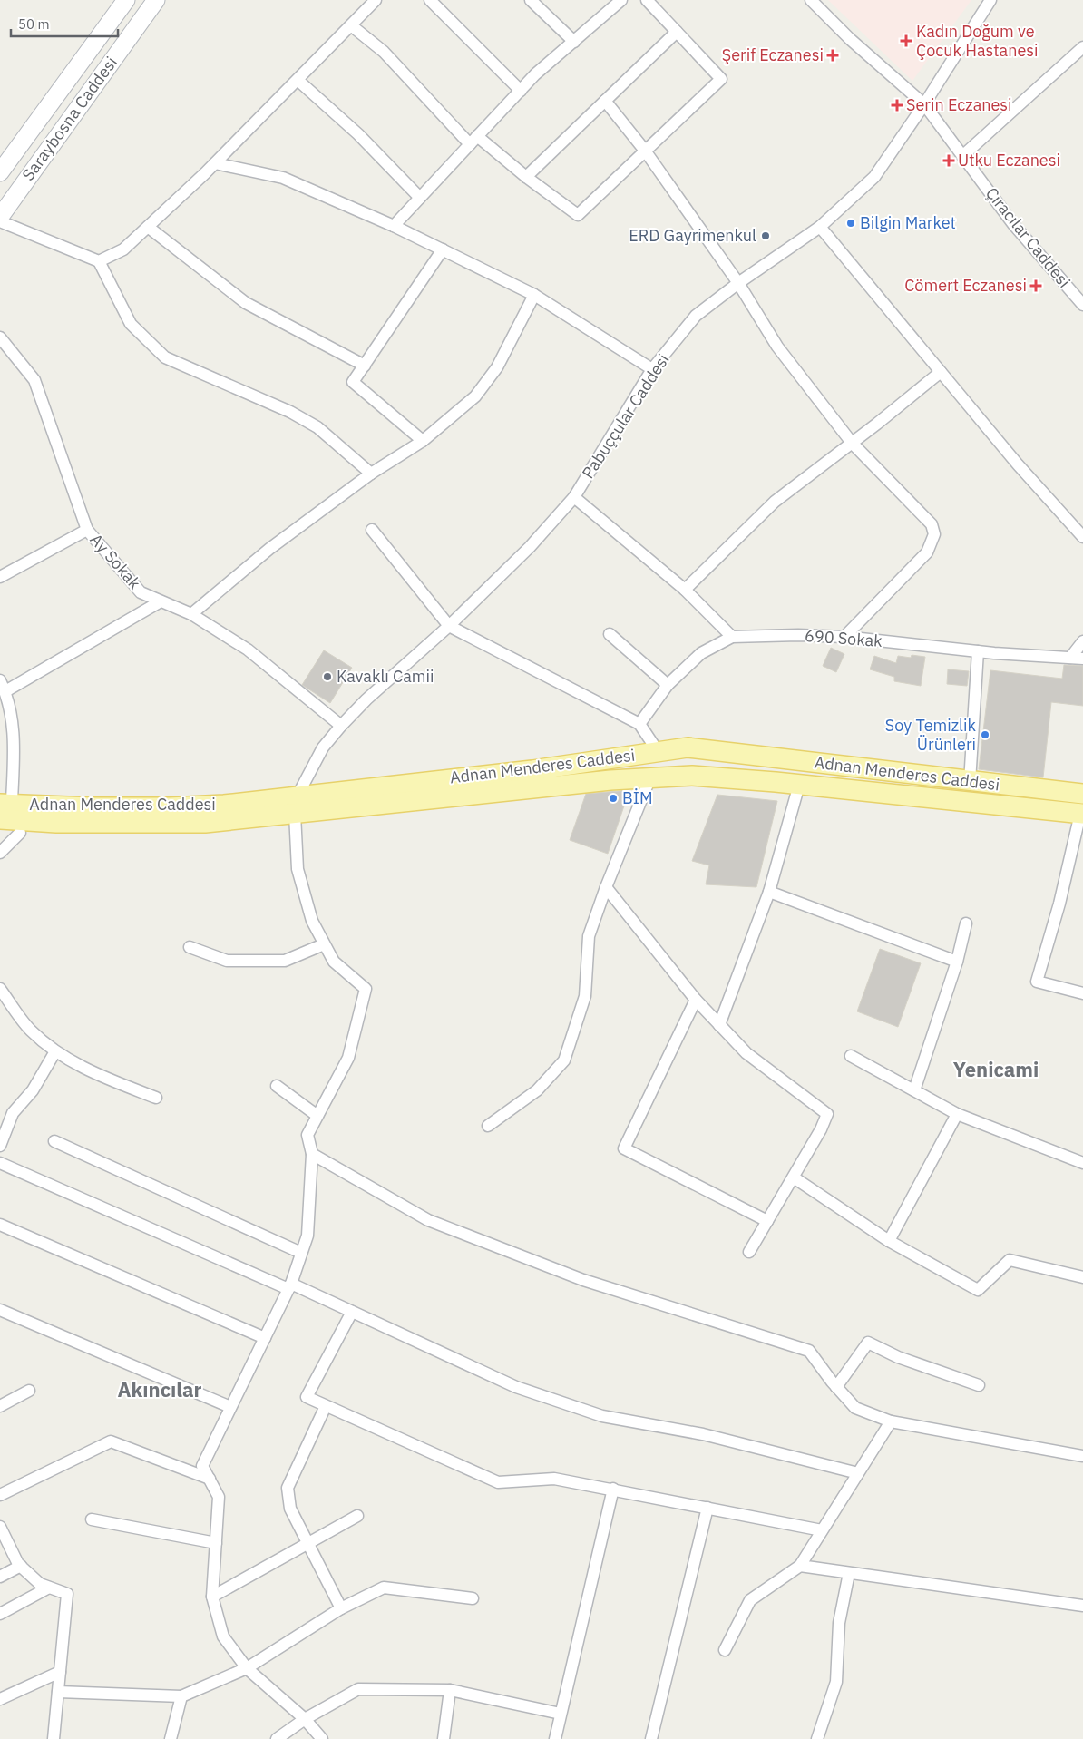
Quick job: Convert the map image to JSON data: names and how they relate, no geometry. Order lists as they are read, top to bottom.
{
  "streets": {
    "main road": ["Saraybosna Caddesi", "Adnan Menderes Caddesi"],
    "street": [
      "Çıracılar Caddesi",
      "Pabuççular Caddesi",
      "Ay Sokak",
      "690 Sokak"
    ]
  },
  "crossings": [
    ["Çıracılar Caddesi", "Pabuççular Caddesi"],
    ["Pabuççular Caddesi", "Ay Sokak"],
    ["Pabuççular Caddesi", "Adnan Menderes Caddesi"]
  ],
  "districts": ["Yenicami", "Akıncılar"],
  "places": {
    "health": [
      "Kadın Doğum ve Çocuk Hastanesi",
      "Şerif Eczanesi",
      "Serin Eczanesi",
      "Utku Eczanesi",
      "Cömert Eczanesi"
    ],
    "other": [
      "Bilgin Market",
      "ERD Gayrimenkul",
      "Kavaklı Camii",
      "Soy Temizlik Ürünleri",
      "BİM"
    ]
  },
  "scale_bar": "50 m"
}
